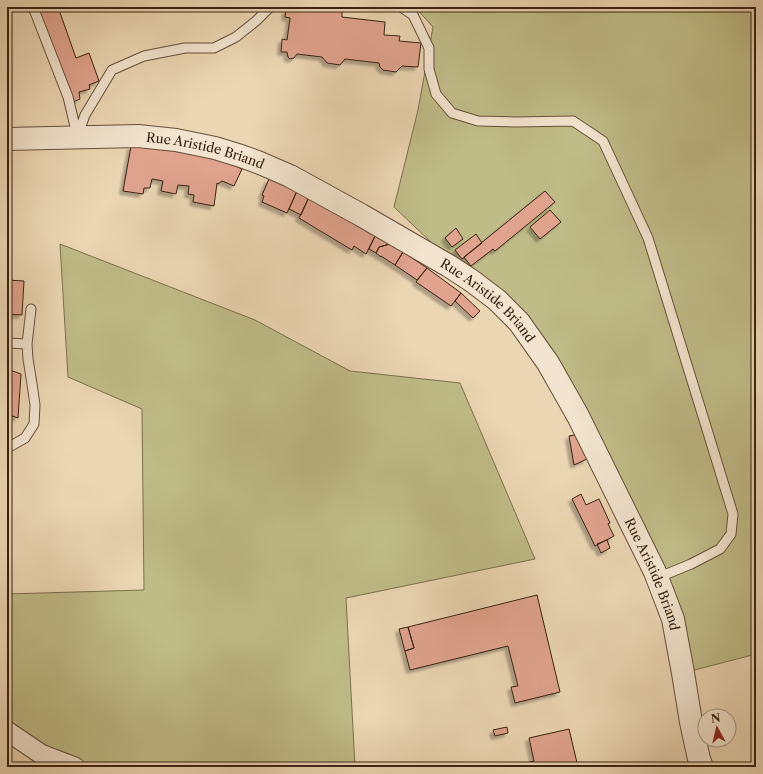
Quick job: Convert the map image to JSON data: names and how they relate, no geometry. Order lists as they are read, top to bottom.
{
  "streets": {
    "street": ["Rue Aristide Briand"]
  },
  "north": "top"
}
